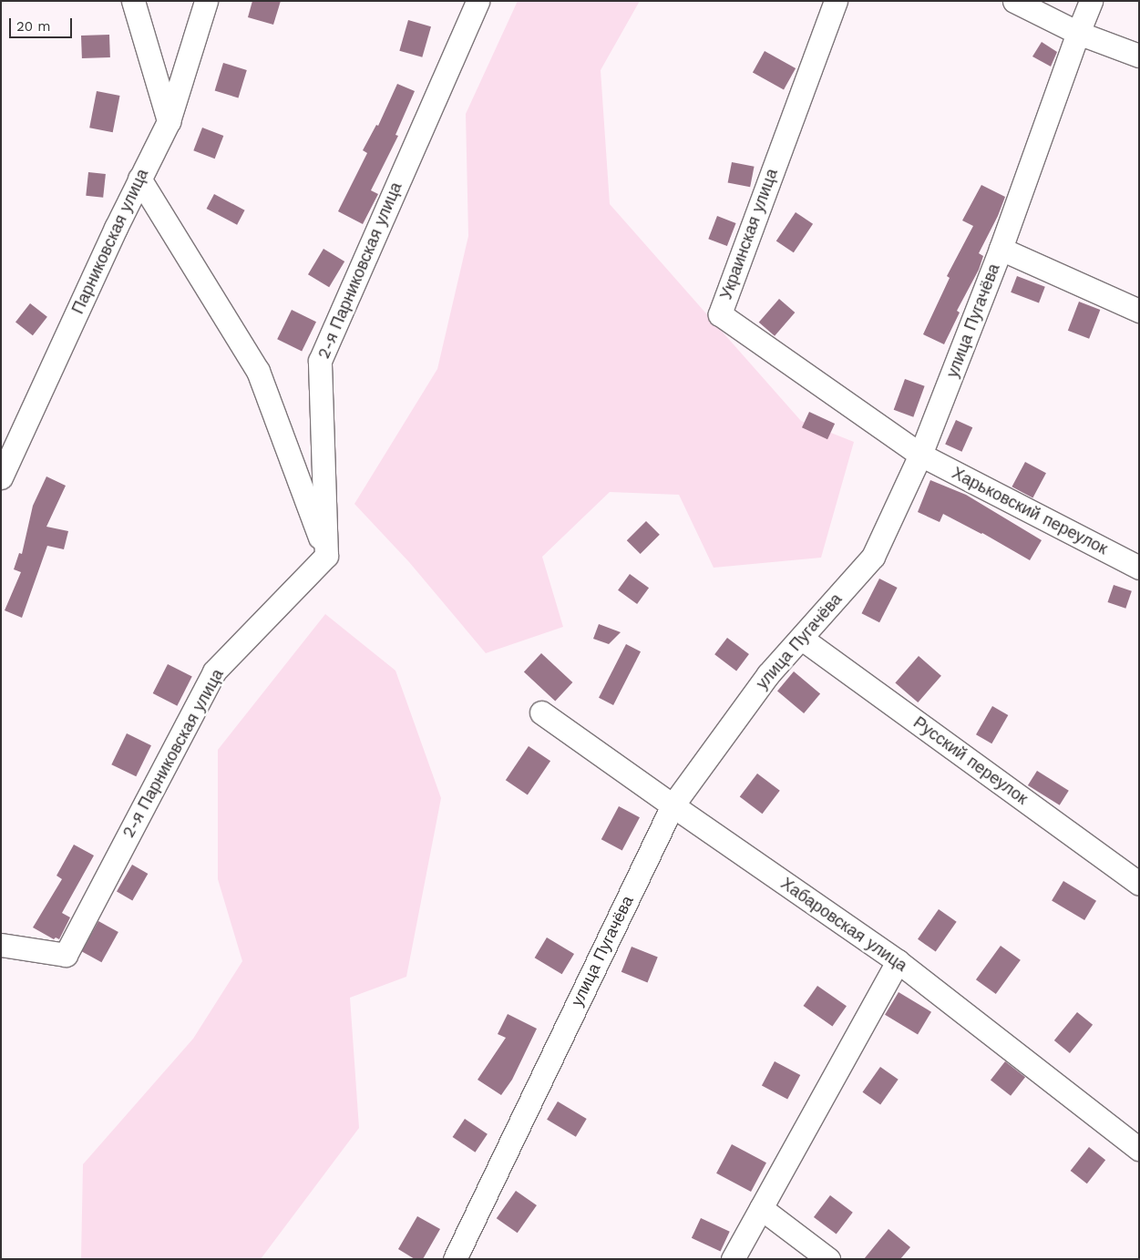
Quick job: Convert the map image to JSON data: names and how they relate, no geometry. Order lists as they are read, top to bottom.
{
  "streets": {
    "street": [
      "Украинская улица",
      "Парниковская улица",
      "2-я Парниковская улица",
      "улица Пугачёва",
      "Харьковский переулок",
      "Русский переулок",
      "Хабаровская улица"
    ]
  },
  "crossings": [
    ["Украинская улица", "улица Пугачёва"],
    ["Украинская улица", "Харьковский переулок"],
    ["улица Пугачёва", "Харьковский переулок"],
    ["улица Пугачёва", "Русский переулок"],
    ["улица Пугачёва", "Хабаровская улица"]
  ],
  "scale_bar": "20 m"
}
